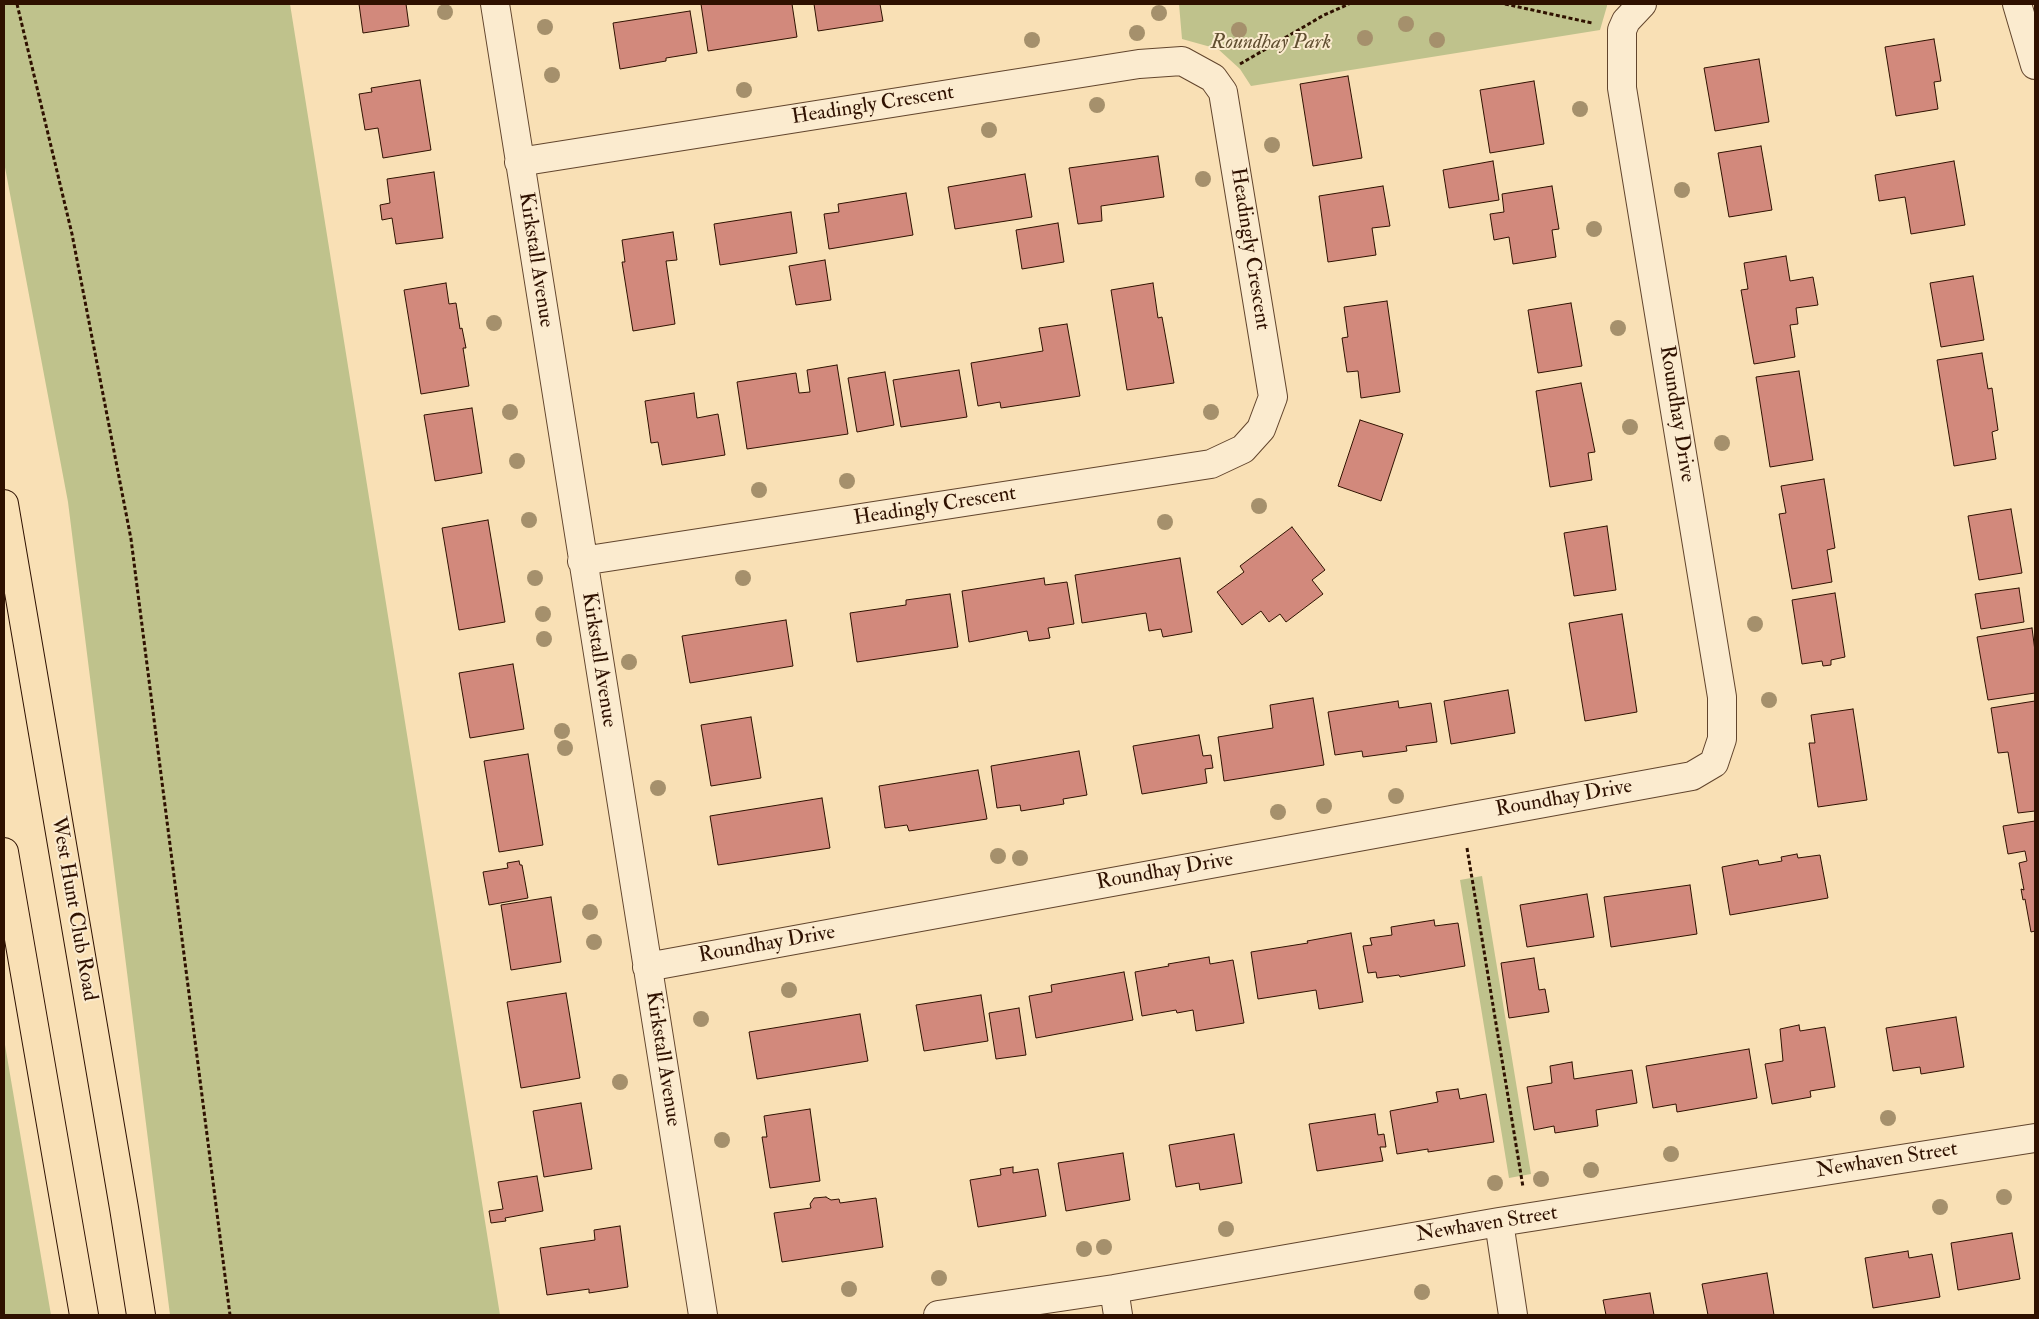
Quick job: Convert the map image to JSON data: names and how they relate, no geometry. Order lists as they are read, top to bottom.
{
  "streets": {
    "main road": ["West Hunt Club Road"],
    "street": [
      "Headingly Crescent",
      "Kirkstall Avenue",
      "Roundhay Drive",
      "Newhaven Street"
    ]
  },
  "crossings": [
    ["Headingly Crescent", "Kirkstall Avenue"],
    ["Kirkstall Avenue", "Roundhay Drive"]
  ],
  "parks": ["Roundhay Park"]
}
